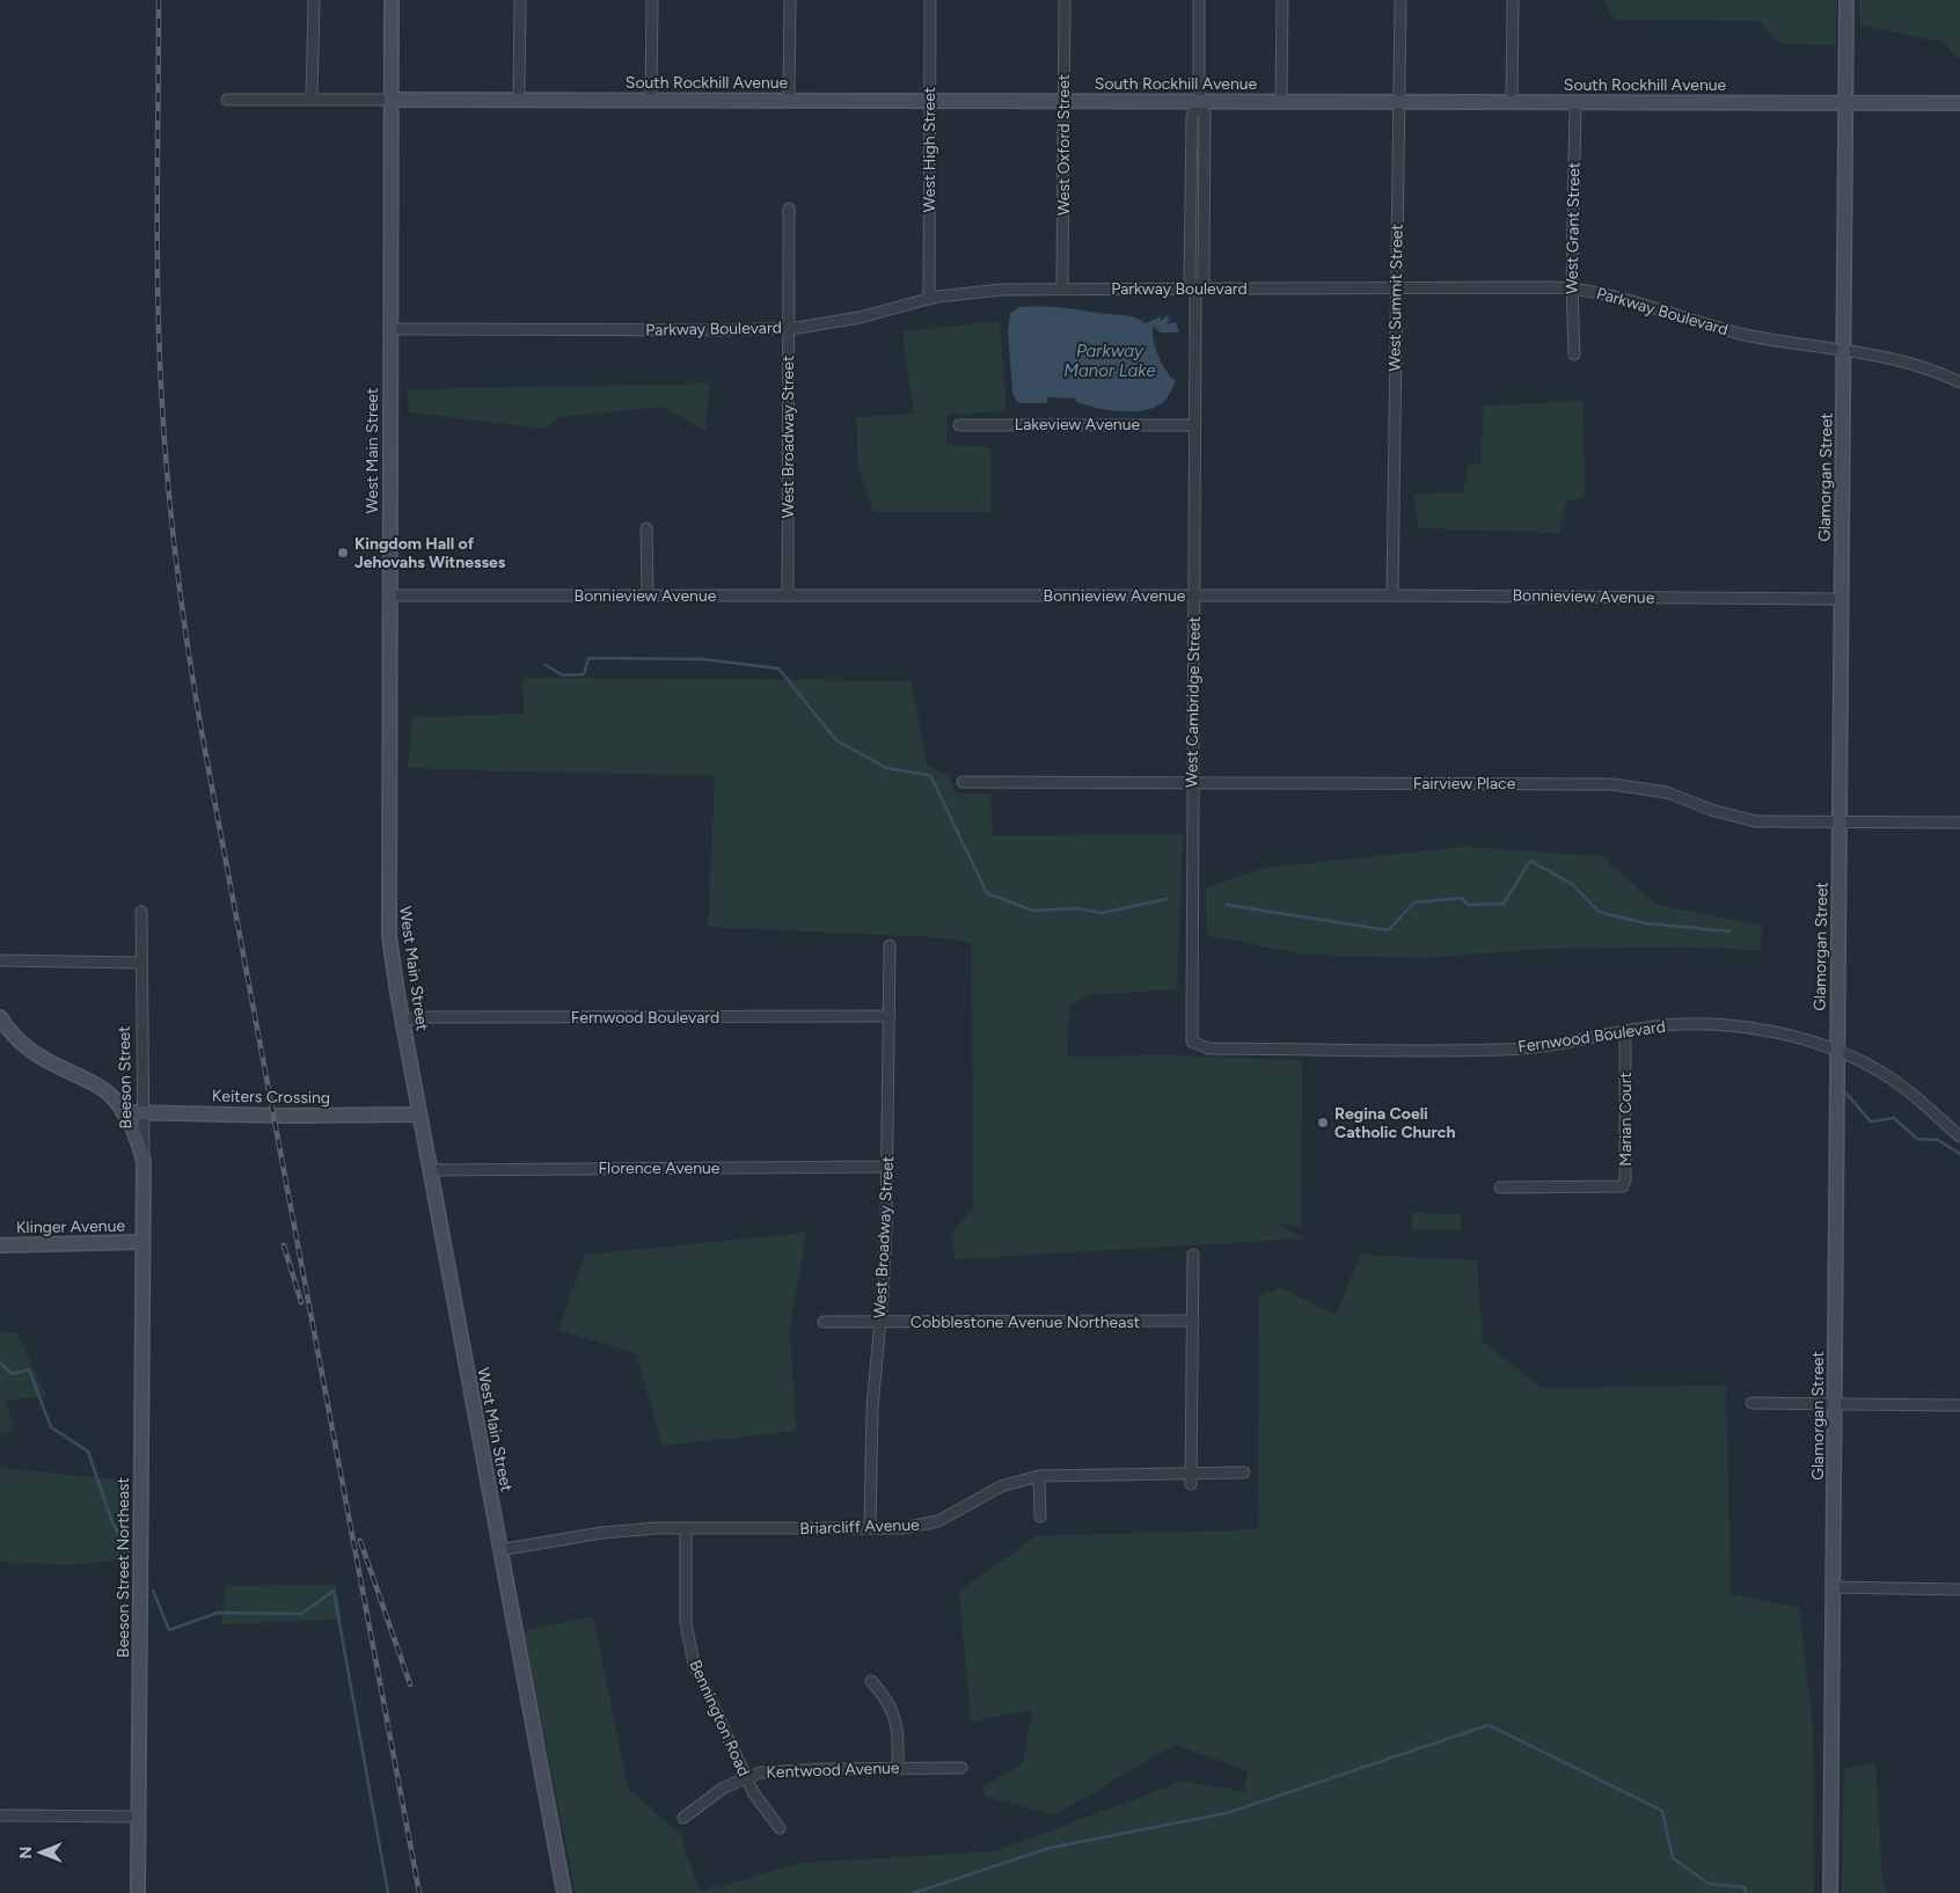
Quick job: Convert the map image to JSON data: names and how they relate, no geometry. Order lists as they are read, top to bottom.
{
  "streets": {
    "street": [
      "South Rockhill Avenue",
      "West Oxford Street",
      "West High Street",
      "West Grant Street",
      "Parkway Boulevard",
      "West Summit Street",
      "Lakeview Avenue",
      "West Broadway Street",
      "West Main Street",
      "Glamorgan Street",
      "Bonnieview Avenue",
      "West Cambridge Street",
      "Fairview Place",
      "Fernwood Boulevard",
      "Beeson Street",
      "Keiters Crossing",
      "Marian Court",
      "Florence Avenue",
      "Klinger Avenue",
      "Cobblestone Avenue Northeast",
      "Briarcliff Avenue",
      "Beeson Street Northeast",
      "Bennington Road",
      "Kentwood Avenue"
    ]
  },
  "crossings": [
    ["South Rockhill Avenue", "West Oxford Street"],
    ["South Rockhill Avenue", "West High Street"],
    ["South Rockhill Avenue", "West Grant Street"],
    ["South Rockhill Avenue", "West Summit Street"],
    ["South Rockhill Avenue", "West Main Street"],
    ["South Rockhill Avenue", "Glamorgan Street"],
    ["South Rockhill Avenue", "West Cambridge Street"],
    ["West Oxford Street", "Parkway Boulevard"],
    ["West High Street", "Parkway Boulevard"],
    ["West Grant Street", "Parkway Boulevard"],
    ["Parkway Boulevard", "West Summit Street"],
    ["Parkway Boulevard", "West Broadway Street"],
    ["Parkway Boulevard", "West Main Street"],
    ["Parkway Boulevard", "Glamorgan Street"],
    ["Parkway Boulevard", "West Cambridge Street"],
    ["West Summit Street", "Bonnieview Avenue"],
    ["Lakeview Avenue", "West Cambridge Street"],
    ["West Broadway Street", "Bonnieview Avenue"],
    ["West Broadway Street", "Fernwood Boulevard"],
    ["West Broadway Street", "Florence Avenue"],
    ["West Broadway Street", "Cobblestone Avenue Northeast"],
    ["West Broadway Street", "Briarcliff Avenue"],
    ["West Main Street", "Bonnieview Avenue"],
    ["West Main Street", "Fernwood Boulevard"],
    ["West Main Street", "Keiters Crossing"],
    ["West Main Street", "Florence Avenue"],
    ["West Main Street", "Briarcliff Avenue"],
    ["Glamorgan Street", "Bonnieview Avenue"],
    ["Glamorgan Street", "Fairview Place"],
    ["Glamorgan Street", "Fernwood Boulevard"],
    ["Bonnieview Avenue", "West Cambridge Street"],
    ["West Cambridge Street", "Fairview Place"],
    ["West Cambridge Street", "Fernwood Boulevard"],
    ["Fernwood Boulevard", "Marian Court"],
    ["Beeson Street", "Keiters Crossing"],
    ["Beeson Street", "Klinger Avenue"],
    ["Beeson Street", "Beeson Street Northeast"],
    ["Klinger Avenue", "Beeson Street Northeast"],
    ["Briarcliff Avenue", "Bennington Road"],
    ["Bennington Road", "Kentwood Avenue"]
  ],
  "water": ["Parkway Manor Lake"],
  "places": ["Kingdom Hall of Jehovahs Witnesses", "Regina Coeli Catholic Church"],
  "north": "left"
}
